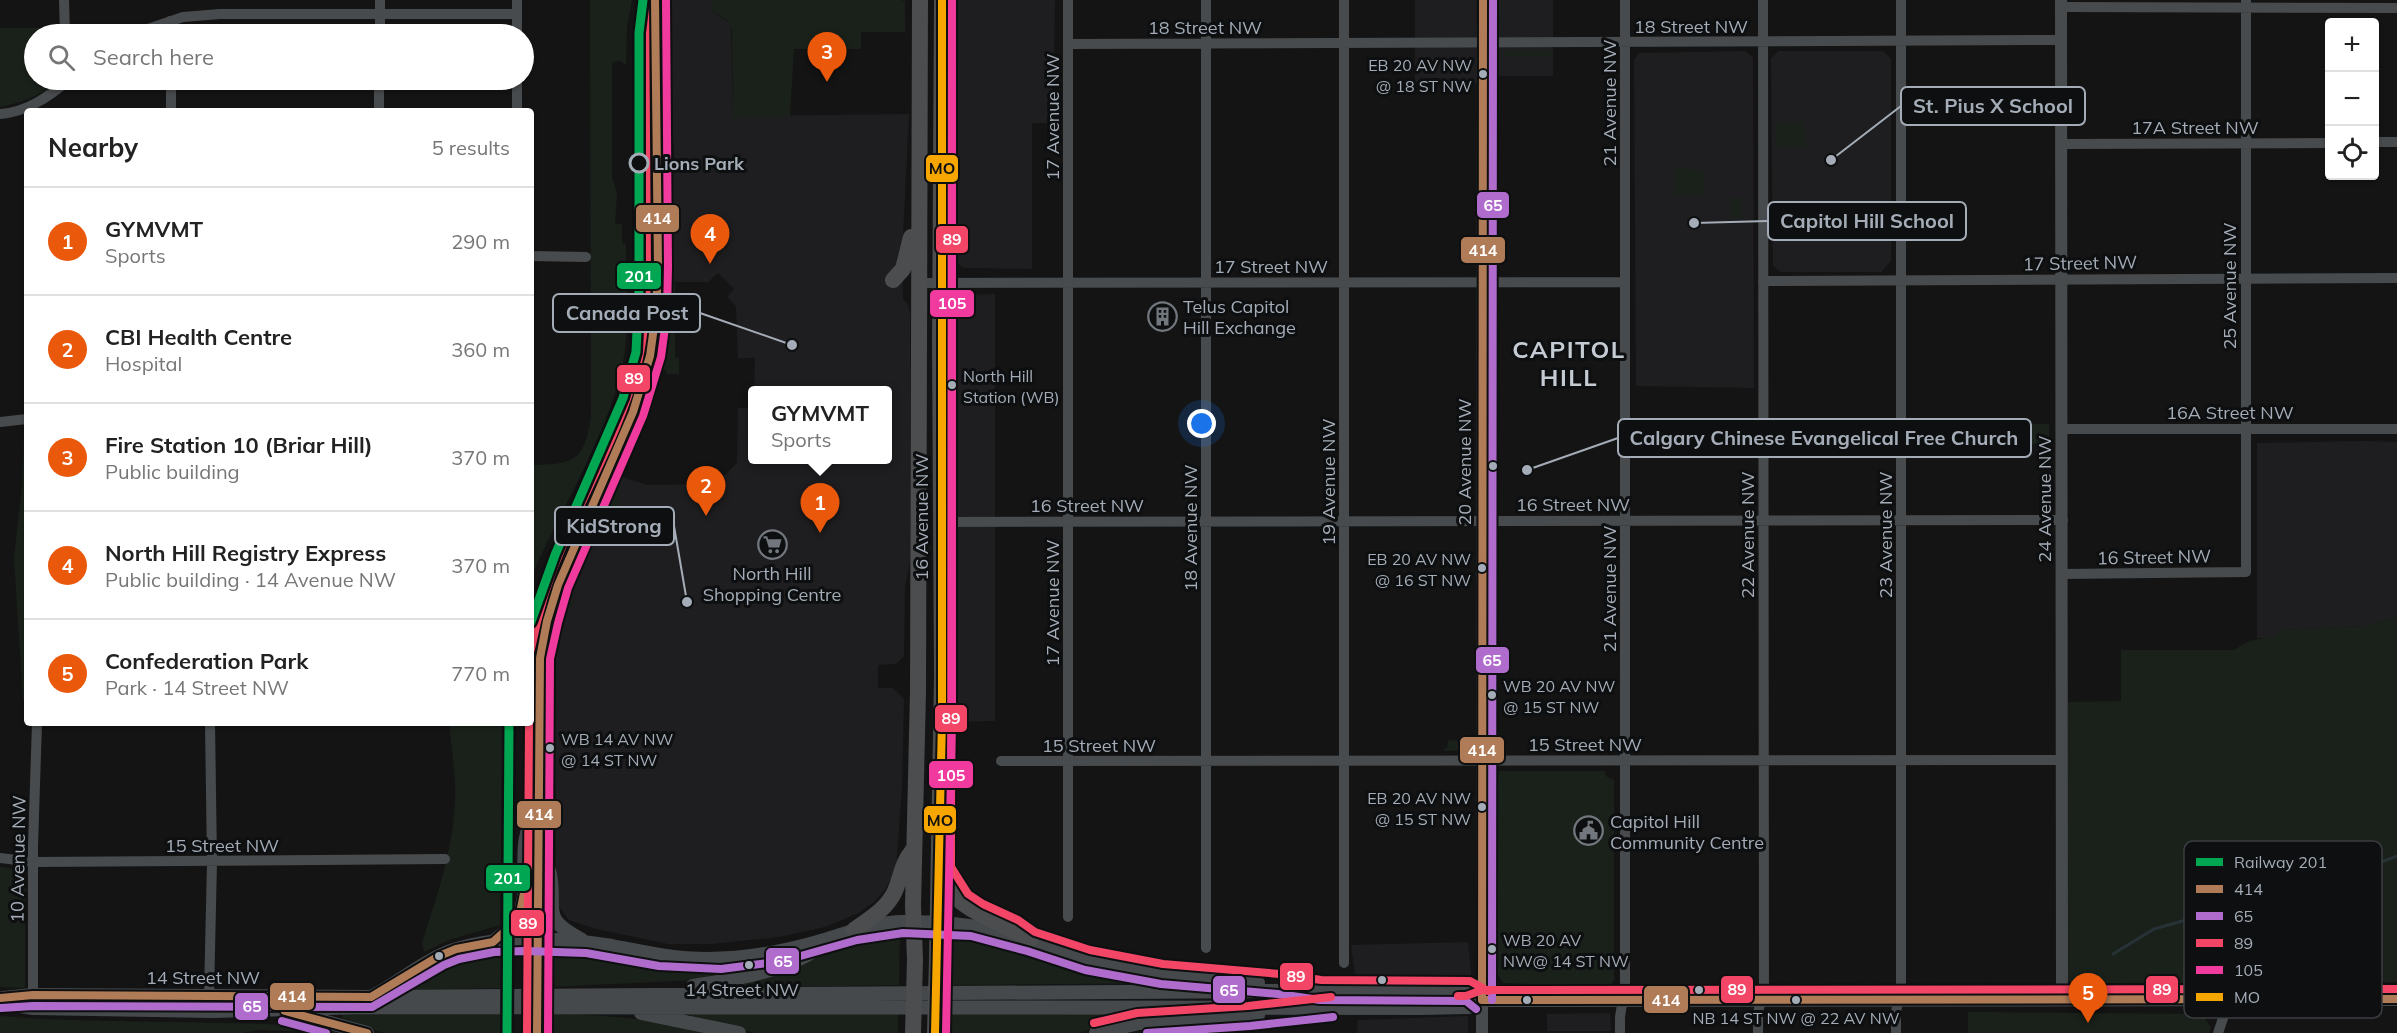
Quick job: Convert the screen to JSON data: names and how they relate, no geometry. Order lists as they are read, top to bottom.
{
  "streets": {
    "highway": ["16 Avenue NW"],
    "main road": ["14 Street NW"],
    "street": [
      "18 Street NW",
      "21 Avenue NW",
      "17 Avenue NW",
      "17A Street NW",
      "17 Street NW",
      "25 Avenue NW",
      "16A Street NW",
      "20 Avenue NW",
      "19 Avenue NW",
      "24 Avenue NW",
      "16 Street NW",
      "18 Avenue NW",
      "22 Avenue NW",
      "23 Avenue NW",
      "15 Street NW",
      "10 Avenue NW"
    ]
  },
  "crossings": [
    ["18 Street NW", "21 Avenue NW"],
    ["18 Street NW", "17 Avenue NW"],
    ["18 Street NW", "20 Avenue NW"],
    ["18 Street NW", "19 Avenue NW"],
    ["18 Street NW", "24 Avenue NW"],
    ["18 Street NW", "18 Avenue NW"],
    ["18 Street NW", "22 Avenue NW"],
    ["18 Street NW", "23 Avenue NW"],
    ["21 Avenue NW", "17 Street NW"],
    ["21 Avenue NW", "16 Street NW"],
    ["21 Avenue NW", "15 Street NW"],
    ["21 Avenue NW", "14 Street NW"],
    ["17 Avenue NW", "17 Street NW"],
    ["17 Avenue NW", "16 Street NW"],
    ["17 Avenue NW", "15 Street NW"],
    ["17A Street NW", "25 Avenue NW"],
    ["17A Street NW", "24 Avenue NW"],
    ["17 Street NW", "25 Avenue NW"],
    ["17 Street NW", "20 Avenue NW"],
    ["17 Street NW", "19 Avenue NW"],
    ["17 Street NW", "24 Avenue NW"],
    ["17 Street NW", "16 Avenue NW"],
    ["17 Street NW", "18 Avenue NW"],
    ["17 Street NW", "22 Avenue NW"],
    ["17 Street NW", "23 Avenue NW"],
    ["25 Avenue NW", "16A Street NW"],
    ["25 Avenue NW", "16 Street NW"],
    ["16A Street NW", "24 Avenue NW"],
    ["20 Avenue NW", "16 Street NW"],
    ["20 Avenue NW", "15 Street NW"],
    ["20 Avenue NW", "14 Street NW"],
    ["19 Avenue NW", "16 Street NW"],
    ["19 Avenue NW", "15 Street NW"],
    ["24 Avenue NW", "16 Street NW"],
    ["24 Avenue NW", "15 Street NW"],
    ["24 Avenue NW", "14 Street NW"],
    ["16 Street NW", "16 Avenue NW"],
    ["16 Street NW", "18 Avenue NW"],
    ["16 Street NW", "22 Avenue NW"],
    ["16 Street NW", "23 Avenue NW"],
    ["18 Avenue NW", "15 Street NW"],
    ["22 Avenue NW", "15 Street NW"],
    ["22 Avenue NW", "14 Street NW"],
    ["23 Avenue NW", "15 Street NW"],
    ["23 Avenue NW", "14 Street NW"],
    ["15 Street NW", "10 Avenue NW"],
    ["10 Avenue NW", "14 Street NW"]
  ],
  "districts": ["CAPITOL HILL"],
  "places": {
    "other": [
      "EB 20 AV NW @ 18 ST NW",
      "St. Pius X School",
      "Lions Park",
      "Capitol Hill School",
      "Canada Post",
      "North Hill Station (WB)",
      "Calgary Chinese Evangelical Free Church",
      "EB 20 AV NW @ 16 ST NW",
      "KidStrong",
      "WB 20 AV NW @ 15 ST NW",
      "WB 14 AV NW @ 14 ST NW",
      "EB 20 AV NW @ 15 ST NW",
      "WB 20 AV NW@ 14 ST NW",
      "NB 14 ST NW @ 22 AV NW"
    ],
    "building": ["Telus Capitol Hill Exchange"],
    "supermarket": ["North Hill Shopping Centre"],
    "public building": ["Capitol Hill Community Centre"]
  },
  "lines": [
    "rail line 201",
    "transit line 414",
    "transit line 65",
    "transit line 89",
    "transit line 105",
    "transit line MO"
  ],
  "legend": [
    "Railway 201",
    "414",
    "65",
    "89",
    "105",
    "MO"
  ],
  "page": {
    "map_buttons": ["+", "−"],
    "search": "Search here",
    "pins": [
      "3",
      "4",
      "2",
      "1",
      "5"
    ],
    "heading": ["Nearby", "5 results"],
    "list": [
      {
        "mark": "1",
        "name": "GYMVMT",
        "note": "Sports",
        "value": "290 m"
      },
      {
        "mark": "2",
        "name": "CBI Health Centre",
        "note": "Hospital",
        "value": "360 m"
      },
      {
        "mark": "3",
        "name": "Fire Station 10 (Briar Hill)",
        "note": "Public building",
        "value": "370 m"
      },
      {
        "mark": "4",
        "name": "North Hill Registry Express",
        "note": "Public building · 14 Avenue NW",
        "value": "370 m"
      },
      {
        "mark": "5",
        "name": "Confederation Park",
        "note": "Park · 14 Street NW",
        "value": "770 m"
      }
    ],
    "popup": ["GYMVMT", "Sports"]
  }
}
